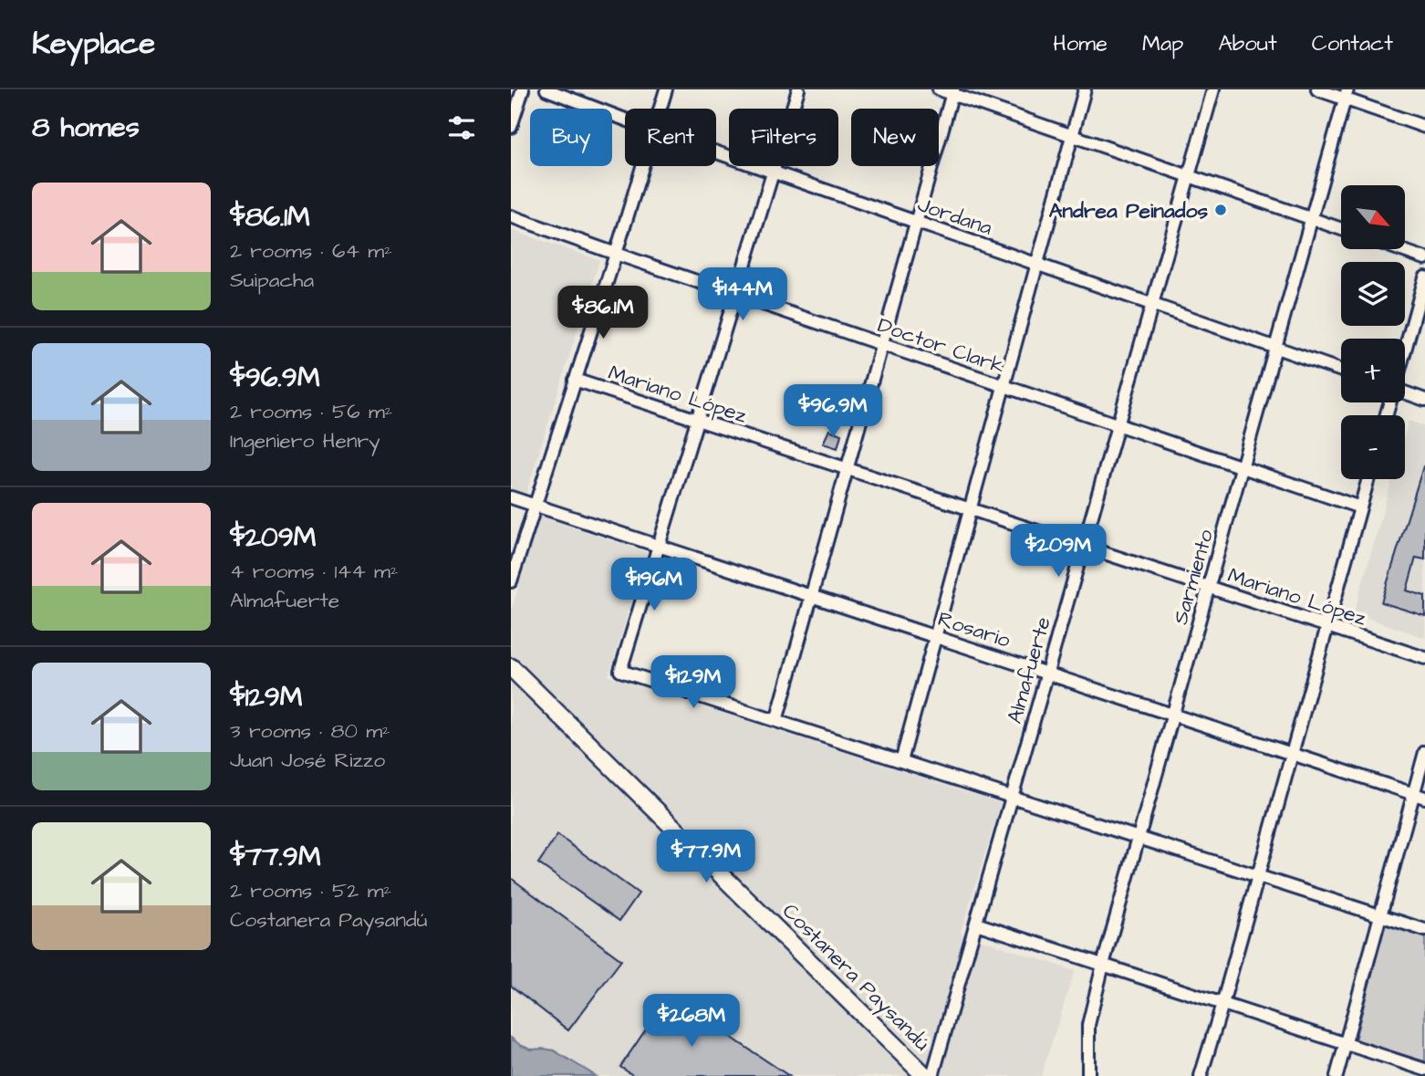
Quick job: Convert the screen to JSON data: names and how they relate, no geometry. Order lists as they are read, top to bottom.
{
  "streets": {
    "main road": ["Costanera Paysandú"],
    "street": [
      "Jordana",
      "Doctor Clark",
      "Mariano López",
      "Sarmiento",
      "Rosario",
      "Almafuerte"
    ]
  },
  "crossings": [
    ["Jordana", "Sarmiento"],
    ["Jordana", "Almafuerte"],
    ["Doctor Clark", "Sarmiento"],
    ["Doctor Clark", "Almafuerte"],
    ["Mariano López", "Sarmiento"],
    ["Mariano López", "Almafuerte"],
    ["Sarmiento", "Rosario"],
    ["Rosario", "Almafuerte"]
  ],
  "places": ["Andrea Peinados"],
  "north": "bottom right",
  "page": {
    "header": "Keyplace",
    "nav": [
      "Home",
      "Map",
      "About",
      "Contact"
    ],
    "heading": "8 homes",
    "chip": [
      "Buy",
      "Rent",
      "Filters",
      "New"
    ],
    "list": [
      {
        "name": "$86.1M",
        "note": "2 rooms · 64 m² · Suipacha"
      },
      {
        "name": "$96.9M",
        "note": "2 rooms · 56 m² · Ingeniero Henry"
      },
      {
        "name": "$209M",
        "note": "4 rooms · 144 m² · Almafuerte"
      },
      {
        "name": "$129M",
        "note": "3 rooms · 80 m² · Juan José Rizzo"
      },
      {
        "name": "$77.9M",
        "note": "2 rooms · 52 m² · Costanera Paysandú"
      }
    ],
    "map_buttons": ["+", "−"],
    "price": [
      "$144M",
      "$86.1M",
      "$96.9M",
      "$209M",
      "$196M",
      "$129M",
      "$77.9M",
      "$268M"
    ]
  }
}
